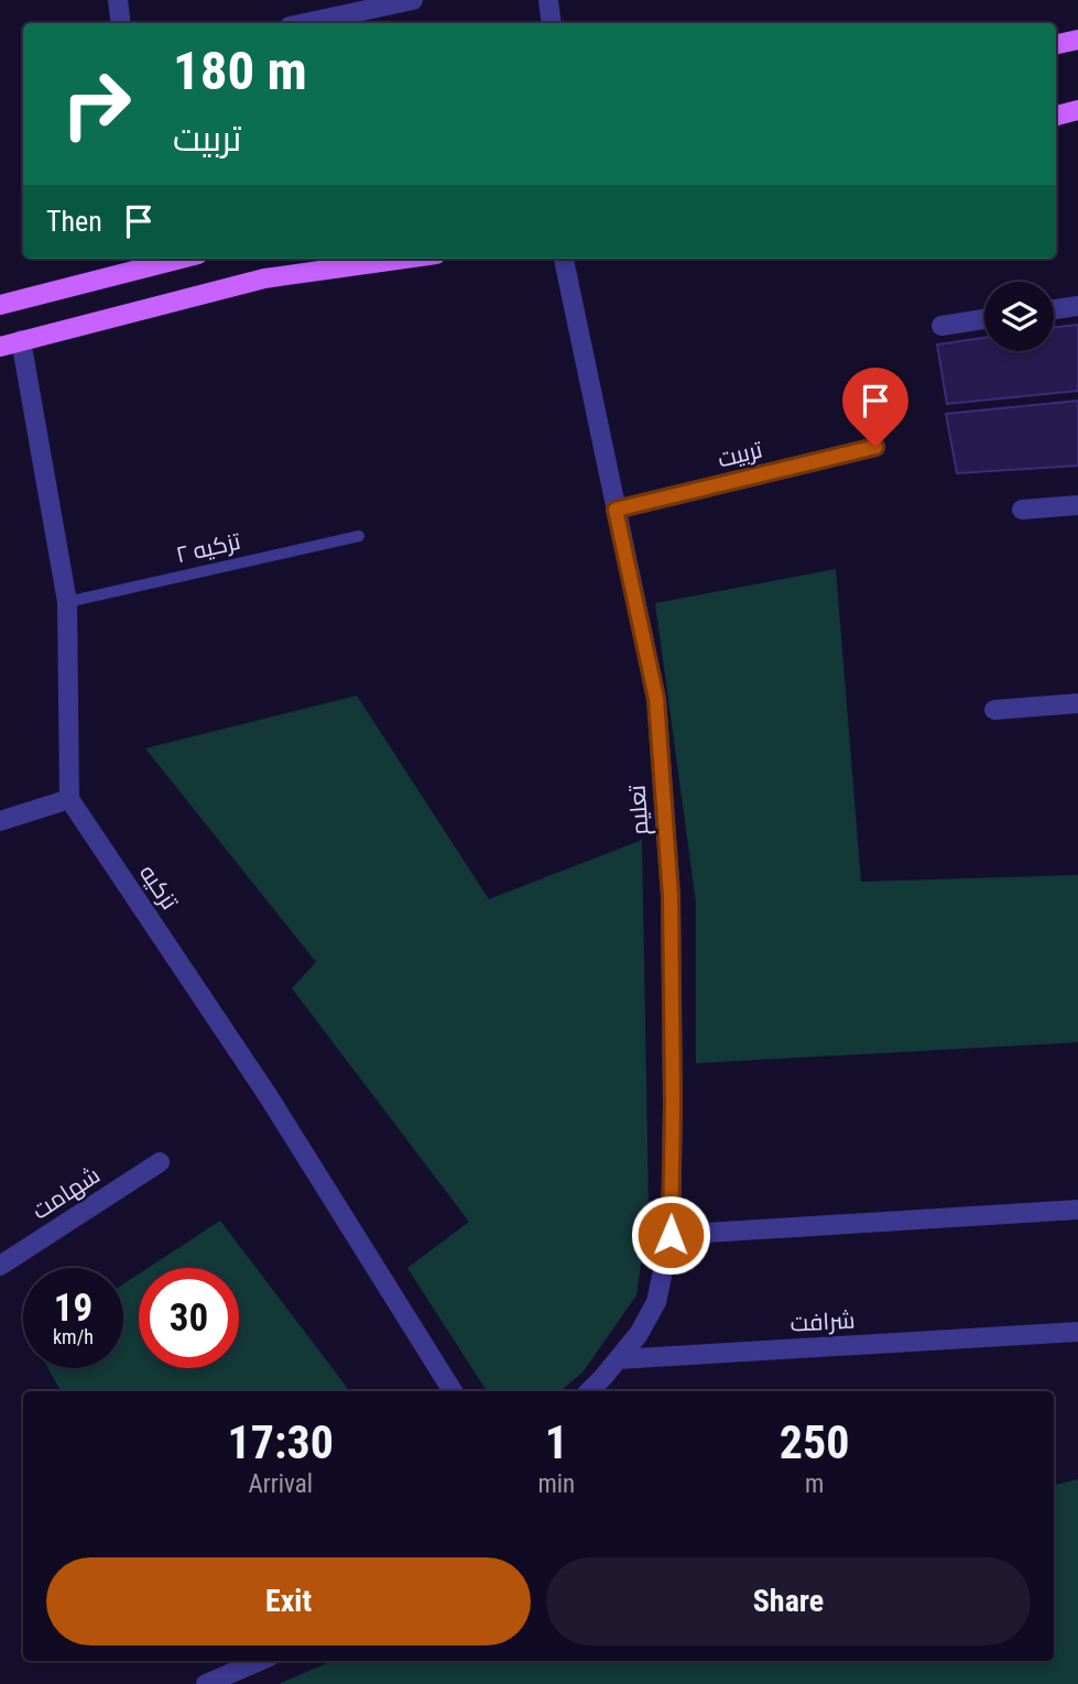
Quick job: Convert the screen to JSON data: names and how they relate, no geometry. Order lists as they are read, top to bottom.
{
  "streets": {
    "street": [
      "تربیت",
      "تعلیم",
      "تزکیه",
      "شهامت",
      "شرافت"
    ],
    "lane": ["تزکیه ۲"]
  },
  "crossings": [
    ["تربیت", "تعلیم"],
    ["تعلیم", "شرافت"]
  ],
  "page": {
    "turn": ["180 m", "تربیت"],
    "then": "Then",
    "speed": "19 km/h",
    "limit": "30",
    "eta": [
      "17:30",
      "Arrival",
      "1",
      "min",
      "250",
      "m"
    ],
    "buttons": ["Exit", "Share"]
  }
}
